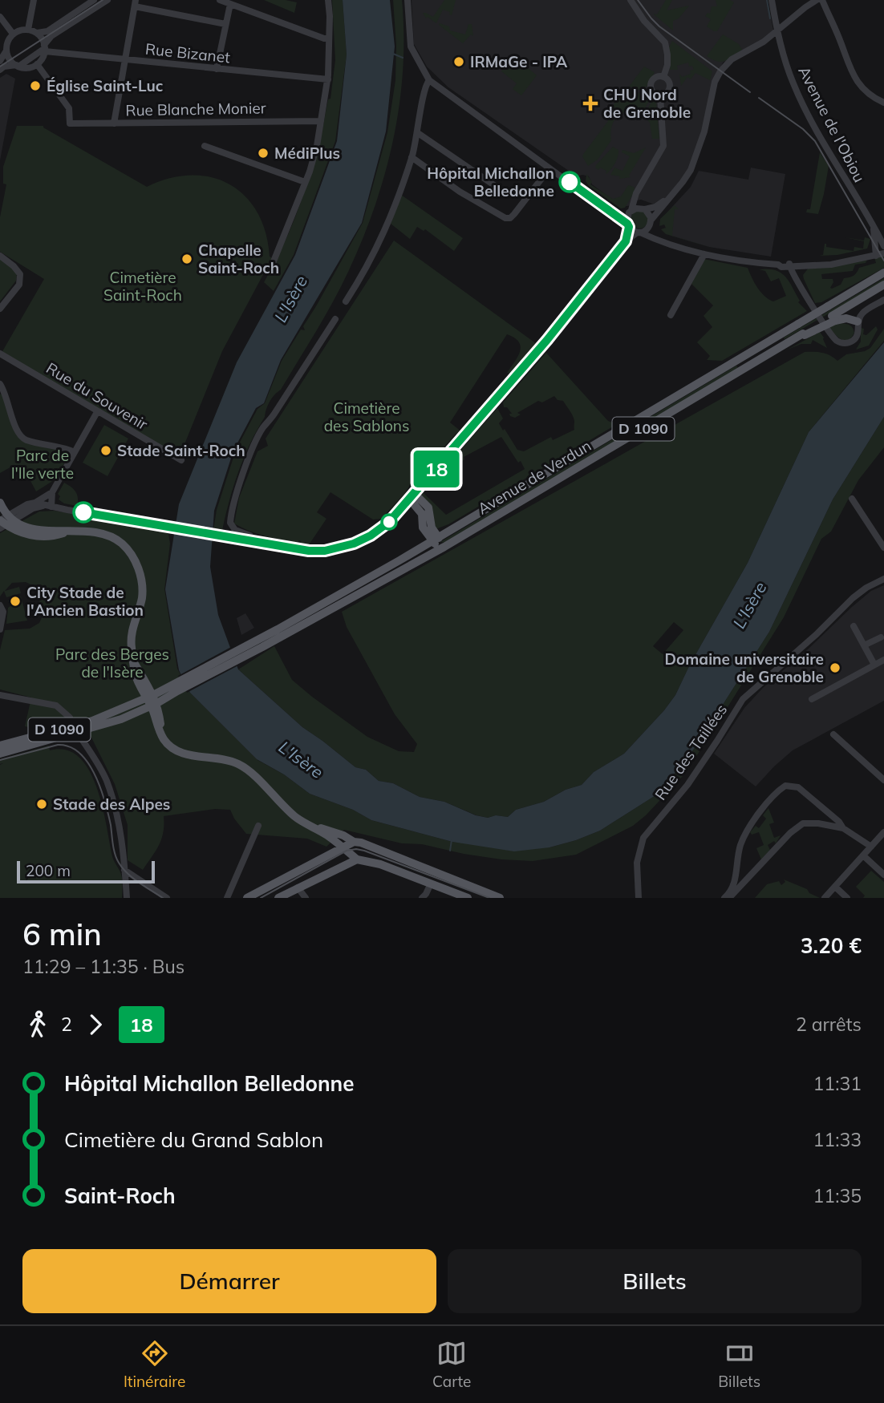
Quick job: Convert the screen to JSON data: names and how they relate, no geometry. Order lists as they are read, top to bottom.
{
  "streets": {
    "main road": ["D 1090", "Avenue de Verdun"],
    "street": [
      "Rue Bizanet",
      "Rue Blanche Monier",
      "Avenue de l'Obiou",
      "Rue du Souvenir",
      "Rue des Taillées"
    ]
  },
  "crossings": [
    ["D 1090", "Avenue de Verdun"]
  ],
  "water": ["L'Isère"],
  "parks": [
    "Cimetière Saint-Roch",
    "Cimetière des Sablons",
    "Parc de l'Ile verte",
    "Parc des Berges de l'Isère"
  ],
  "places": {
    "other": [
      "IRMaGe - IPA",
      "Église Saint-Luc",
      "MédiPlus",
      "Hôpital Michallon Belledonne",
      "Chapelle Saint-Roch",
      "Stade Saint-Roch",
      "City Stade de l'Ancien Bastion",
      "Domaine universitaire de Grenoble",
      "Stade des Alpes"
    ],
    "health": ["CHU Nord de Grenoble"]
  },
  "lines": ["bus line 18"],
  "scale_bar": "200 m",
  "page": {
    "on_map": "18",
    "scale": "200 m",
    "heading": ["6 min", "11:29 – 11:35 · Bus", "3.20 €"],
    "legs": ["2", "18", "2 arrêts"],
    "list": [
      {
        "name": "Hôpital Michallon Belledonne",
        "value": "11:31"
      },
      {
        "name": "Cimetière du Grand Sablon",
        "value": "11:33"
      },
      {
        "name": "Saint-Roch",
        "value": "11:35"
      }
    ],
    "buttons": ["Démarrer", "Billets"],
    "tabs": ["Itinéraire", "Carte", "Billets"]
  }
}
